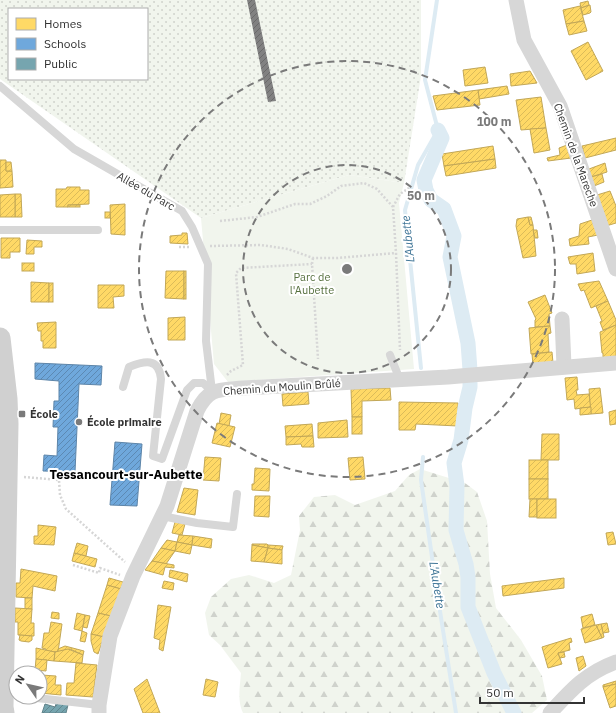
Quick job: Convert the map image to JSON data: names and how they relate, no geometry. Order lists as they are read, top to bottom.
{
  "streets": {
    "street": ["Chemin de la Mareche", "Chemin du Moulin Brûlé"],
    "lane": ["Allée du Parc"]
  },
  "crossings": [
    ["Allée du Parc", "Chemin du Moulin Brûlé"]
  ],
  "districts": ["Tessancourt-sur-Aubette"],
  "water": ["L'Aubette"],
  "parks": ["Parc de l'Aubette"],
  "places": {
    "transit": ["École"],
    "other": ["École primaire"]
  },
  "legend": ["Homes", "Schools", "Public"],
  "scale_bar": "50 m",
  "north": "top left",
  "rings": ["100 m", "50 m"]
}
